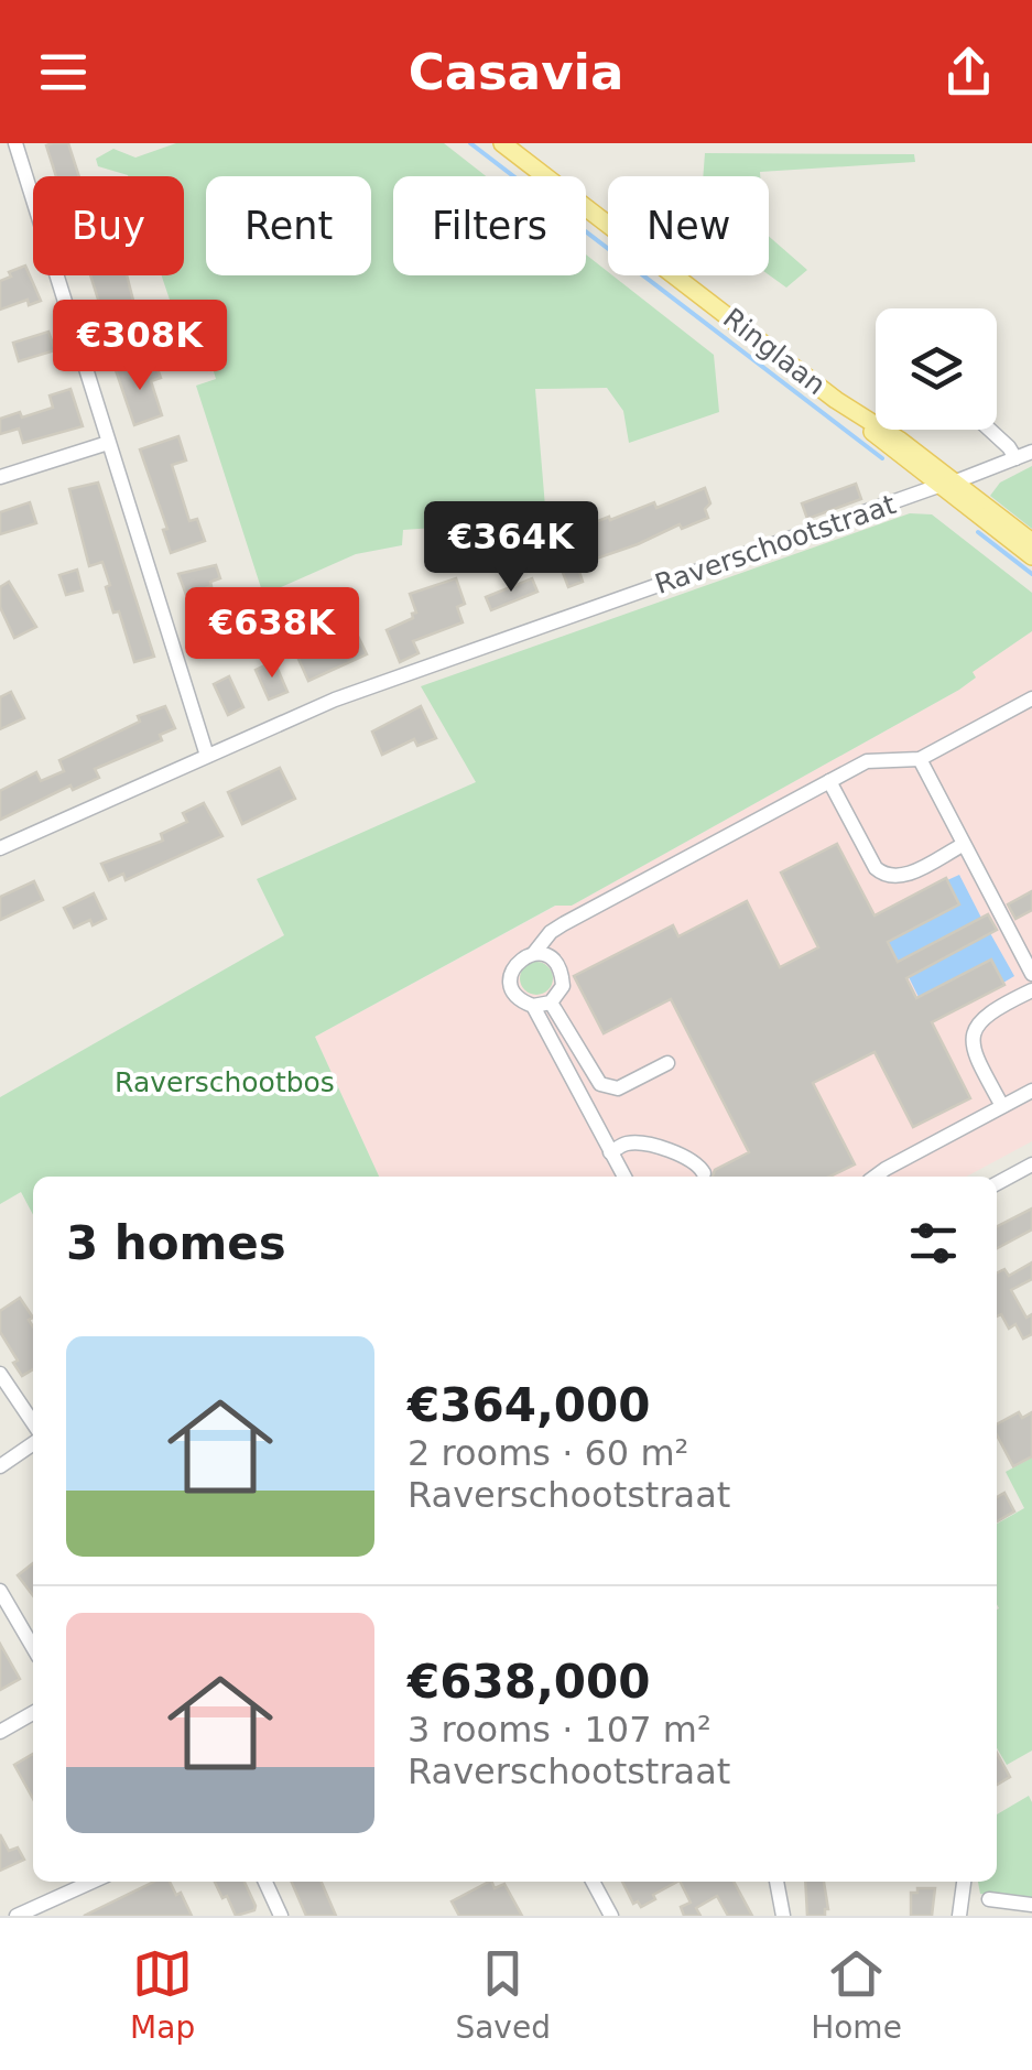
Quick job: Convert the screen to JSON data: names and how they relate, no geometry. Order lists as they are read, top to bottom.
{
  "streets": {
    "main road": ["Ringlaan"],
    "street": ["Raverschootstraat"]
  },
  "crossings": [
    ["Ringlaan", "Raverschootstraat"]
  ],
  "parks": ["Raverschootbos"],
  "page": {
    "header": "Casavia",
    "chip": [
      "Buy",
      "Rent",
      "Filters",
      "New"
    ],
    "price": ["€308K", "€364K", "€638K"],
    "heading": "3 homes",
    "list": [
      {
        "name": "€364,000",
        "note": "2 rooms · 60 m² · Raverschootstraat"
      },
      {
        "name": "€638,000",
        "note": "3 rooms · 107 m² · Raverschootstraat"
      }
    ],
    "tabs": ["Map", "Saved", "Home"]
  }
}
